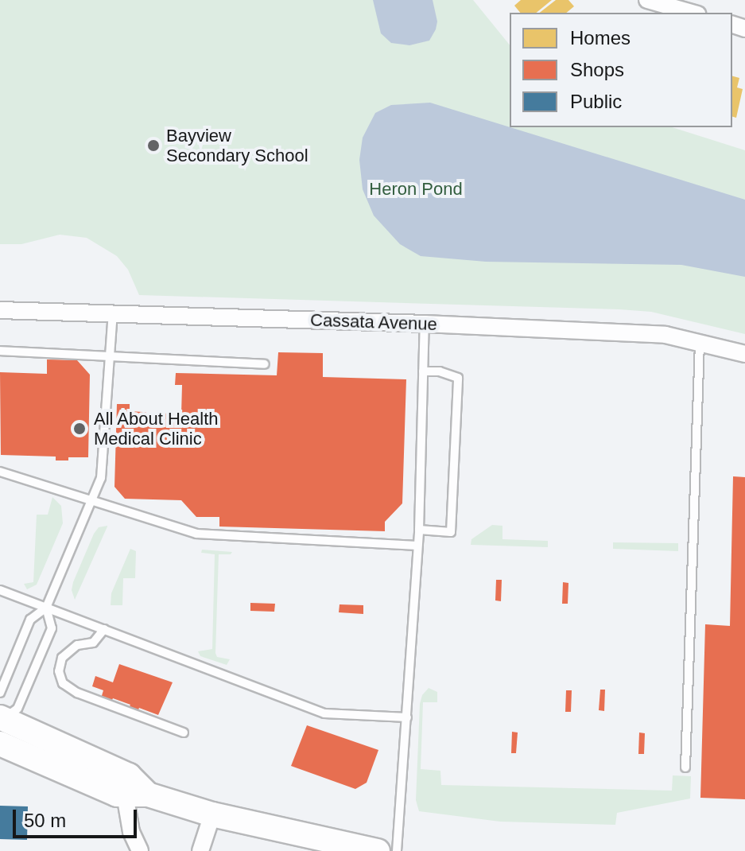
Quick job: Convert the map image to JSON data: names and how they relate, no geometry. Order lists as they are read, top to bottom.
{
  "streets": {
    "street": ["Cassata Avenue"]
  },
  "parks": ["Heron Pond"],
  "places": ["Bayview Secondary School", "All About Health Medical Clinic"],
  "legend": ["Homes", "Shops", "Public"],
  "scale_bar": "50 m"
}
